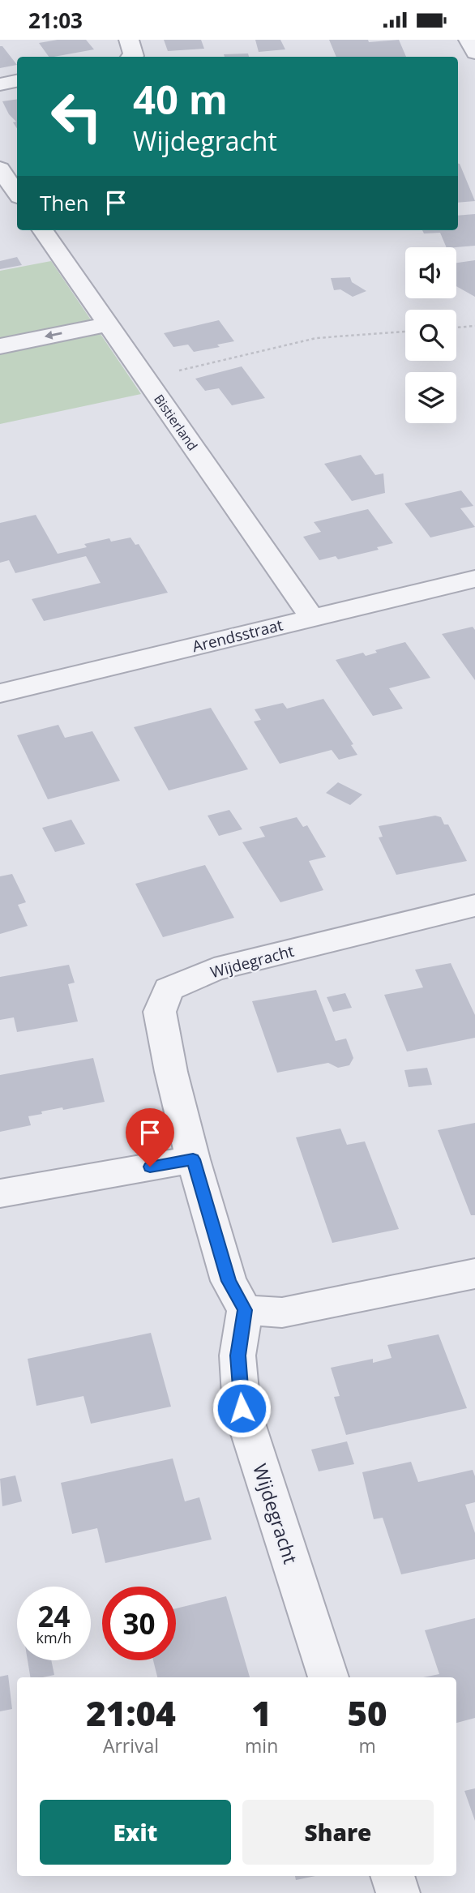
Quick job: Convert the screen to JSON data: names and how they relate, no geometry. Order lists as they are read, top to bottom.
{
  "streets": {
    "street": ["Bistierland", "Arendsstraat", "Wijdegracht"]
  },
  "crossings": [
    ["Bistierland", "Arendsstraat"]
  ],
  "page": {
    "status": "21:03",
    "turn": ["40 m", "Wijdegracht"],
    "then": "Then",
    "speed": "24 km/h",
    "limit": "30",
    "eta": [
      "21:04",
      "Arrival",
      "1",
      "min",
      "50",
      "m"
    ],
    "buttons": ["Exit", "Share"]
  }
}
